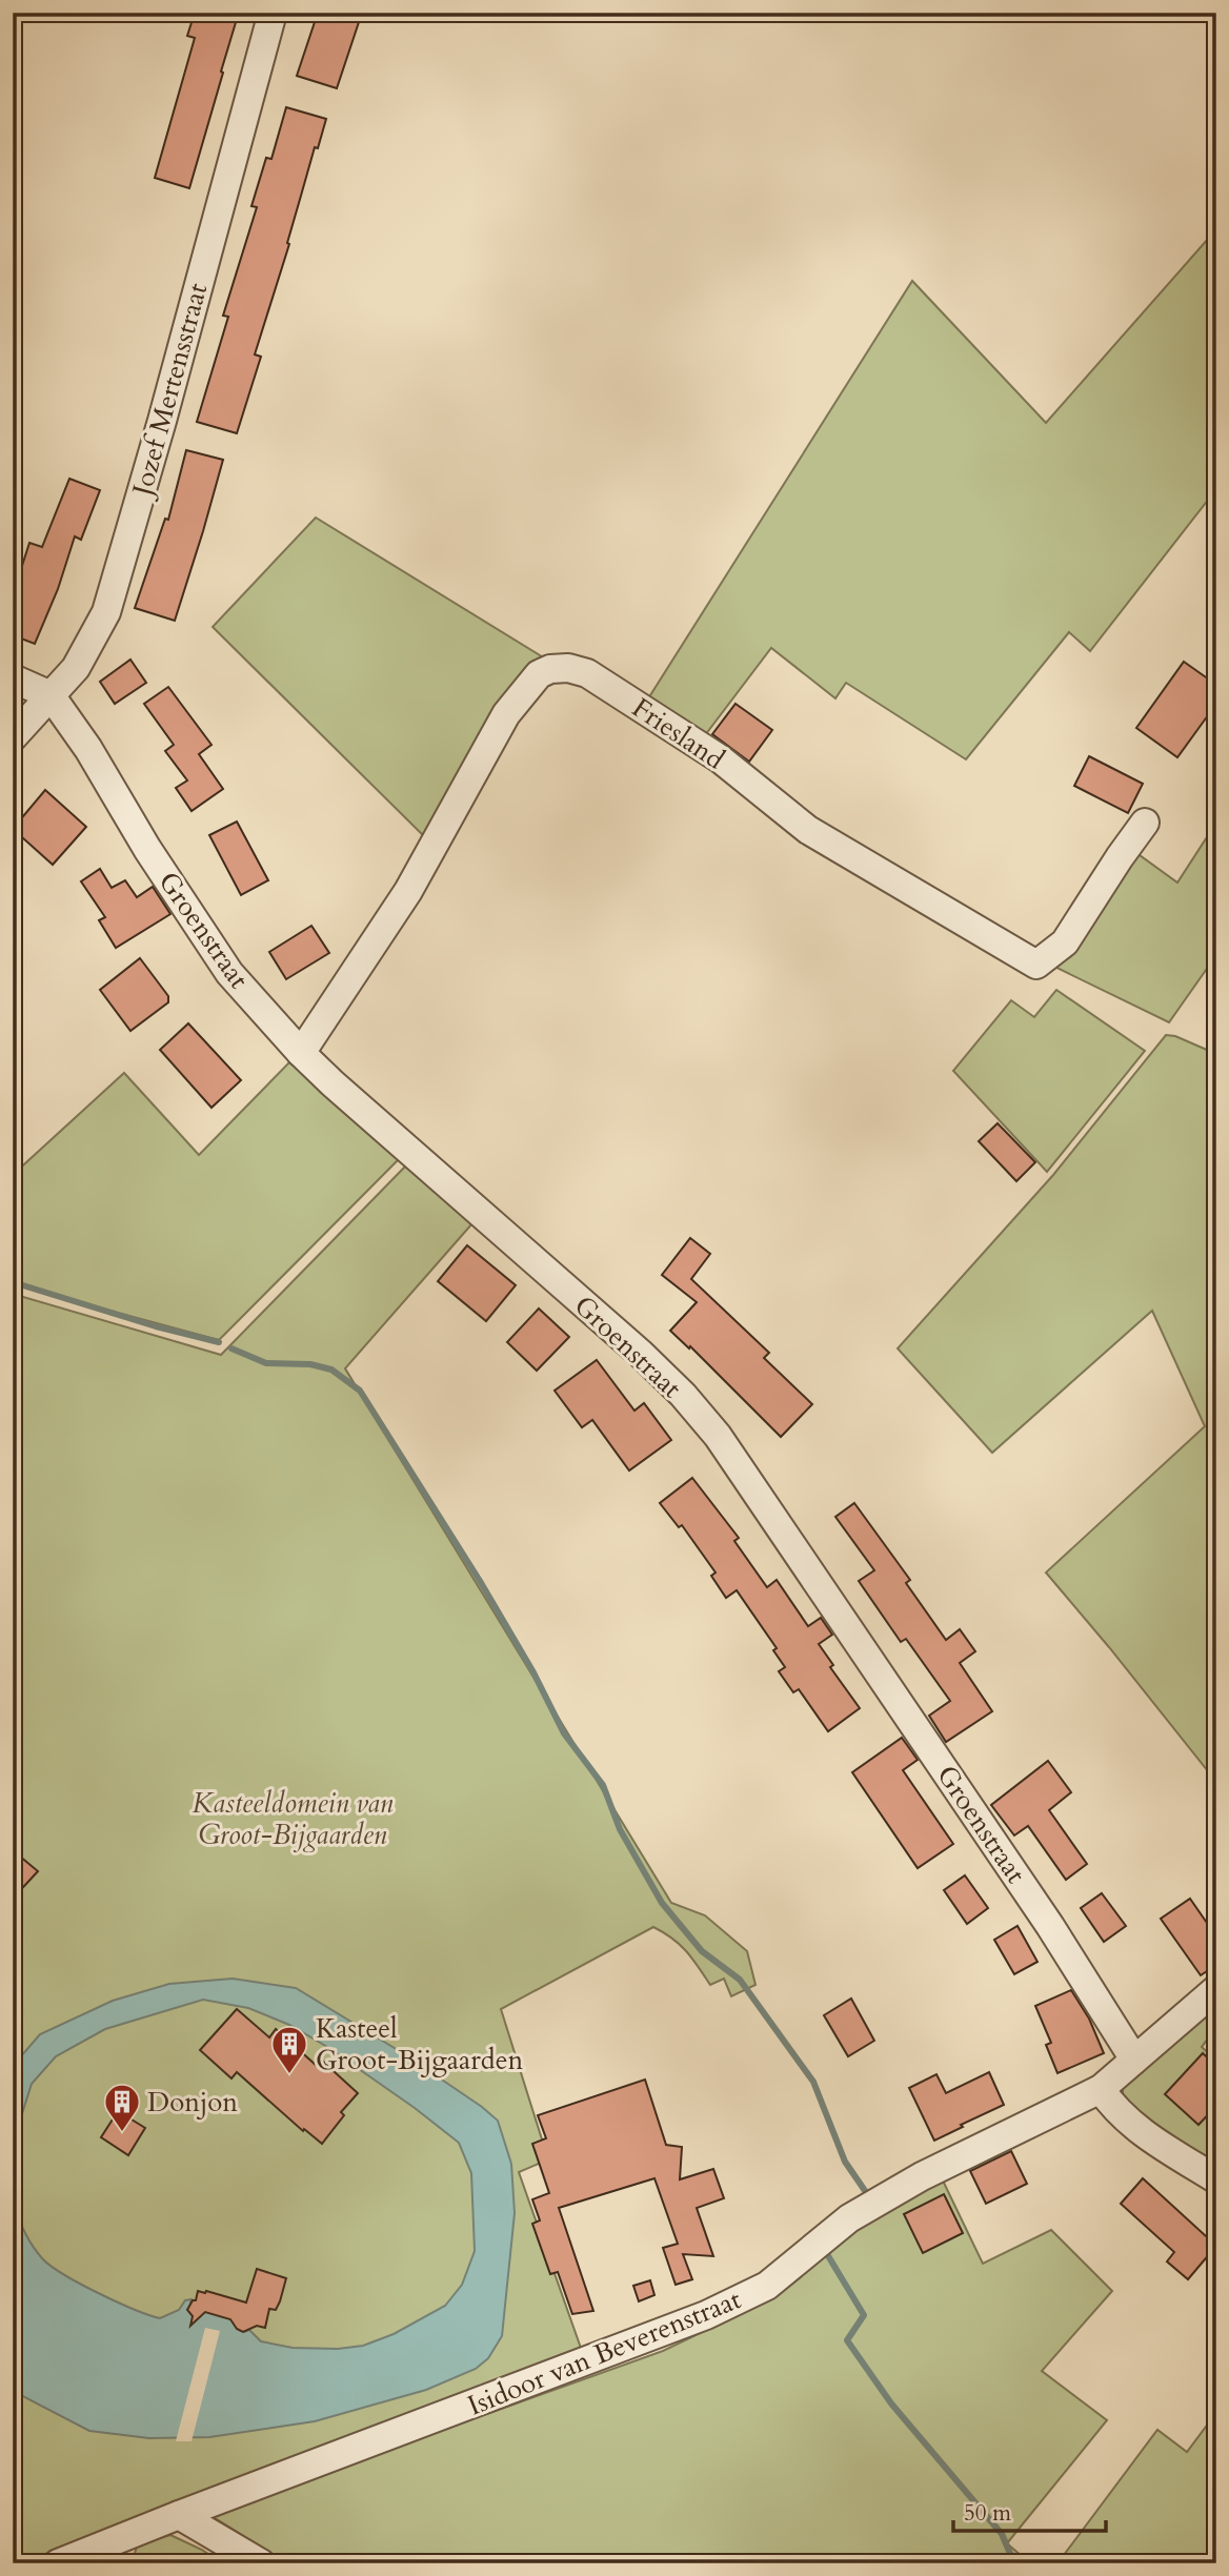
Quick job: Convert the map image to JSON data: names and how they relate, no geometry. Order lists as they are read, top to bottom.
{
  "streets": {
    "street": [
      "Jozef Mertensstraat",
      "Friesland",
      "Groenstraat",
      "Isidoor van Beverenstraat"
    ]
  },
  "crossings": [
    ["Jozef Mertensstraat", "Groenstraat"],
    ["Friesland", "Groenstraat"],
    ["Groenstraat", "Isidoor van Beverenstraat"]
  ],
  "parks": ["Kasteeldomein van Groot-Bijgaarden"],
  "places": {
    "building": ["Kasteel Groot-Bijgaarden", "Donjon"]
  },
  "scale_bar": "50 m"
}
